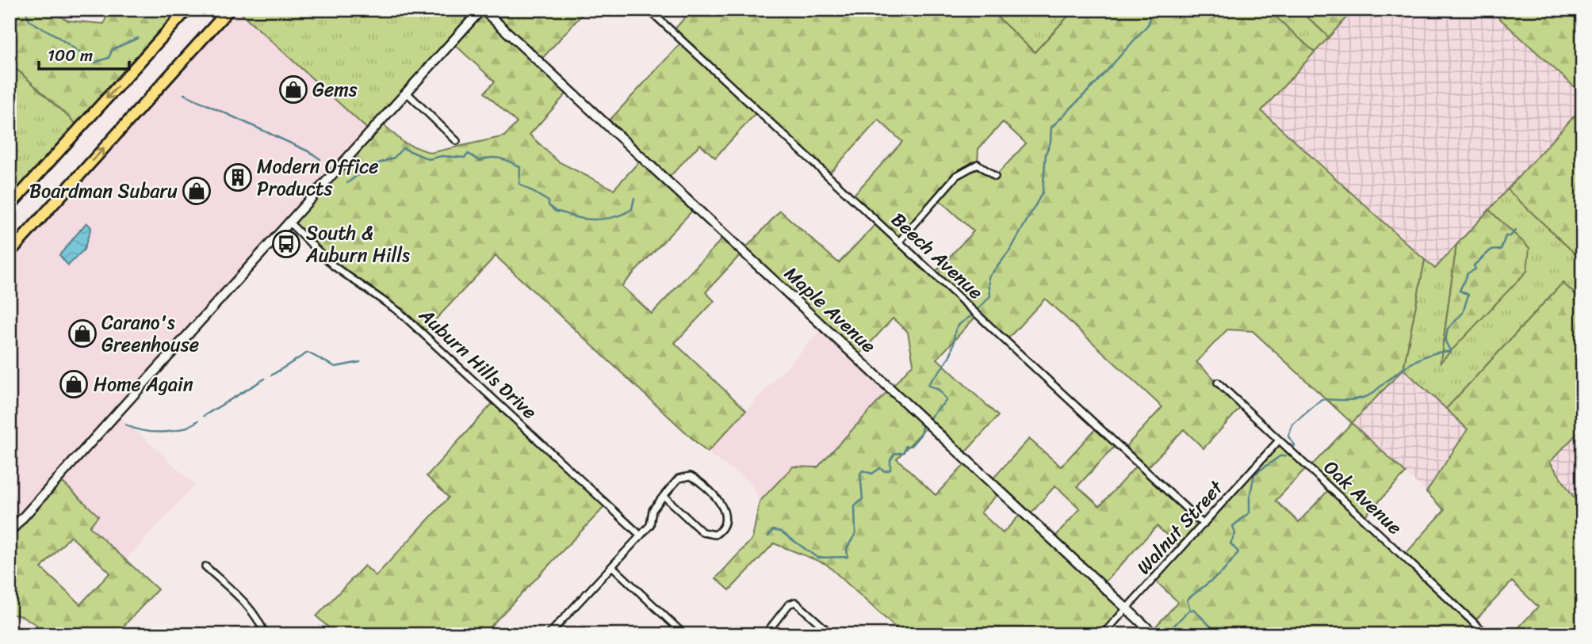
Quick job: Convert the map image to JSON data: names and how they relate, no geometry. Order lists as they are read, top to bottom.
{
  "streets": {
    "street": [
      "Beech Avenue",
      "Maple Avenue",
      "Auburn Hills Drive",
      "Oak Avenue",
      "Walnut Street"
    ]
  },
  "crossings": [
    ["Beech Avenue", "Walnut Street"],
    ["Maple Avenue", "Walnut Street"],
    ["Oak Avenue", "Walnut Street"]
  ],
  "places": {
    "shop": [
      "Gems",
      "Boardman Subaru",
      "Carano's Greenhouse",
      "Home Again"
    ],
    "building": ["Modern Office Products"],
    "bus stop": ["South & Auburn Hills"]
  },
  "scale_bar": "100 m"
}
